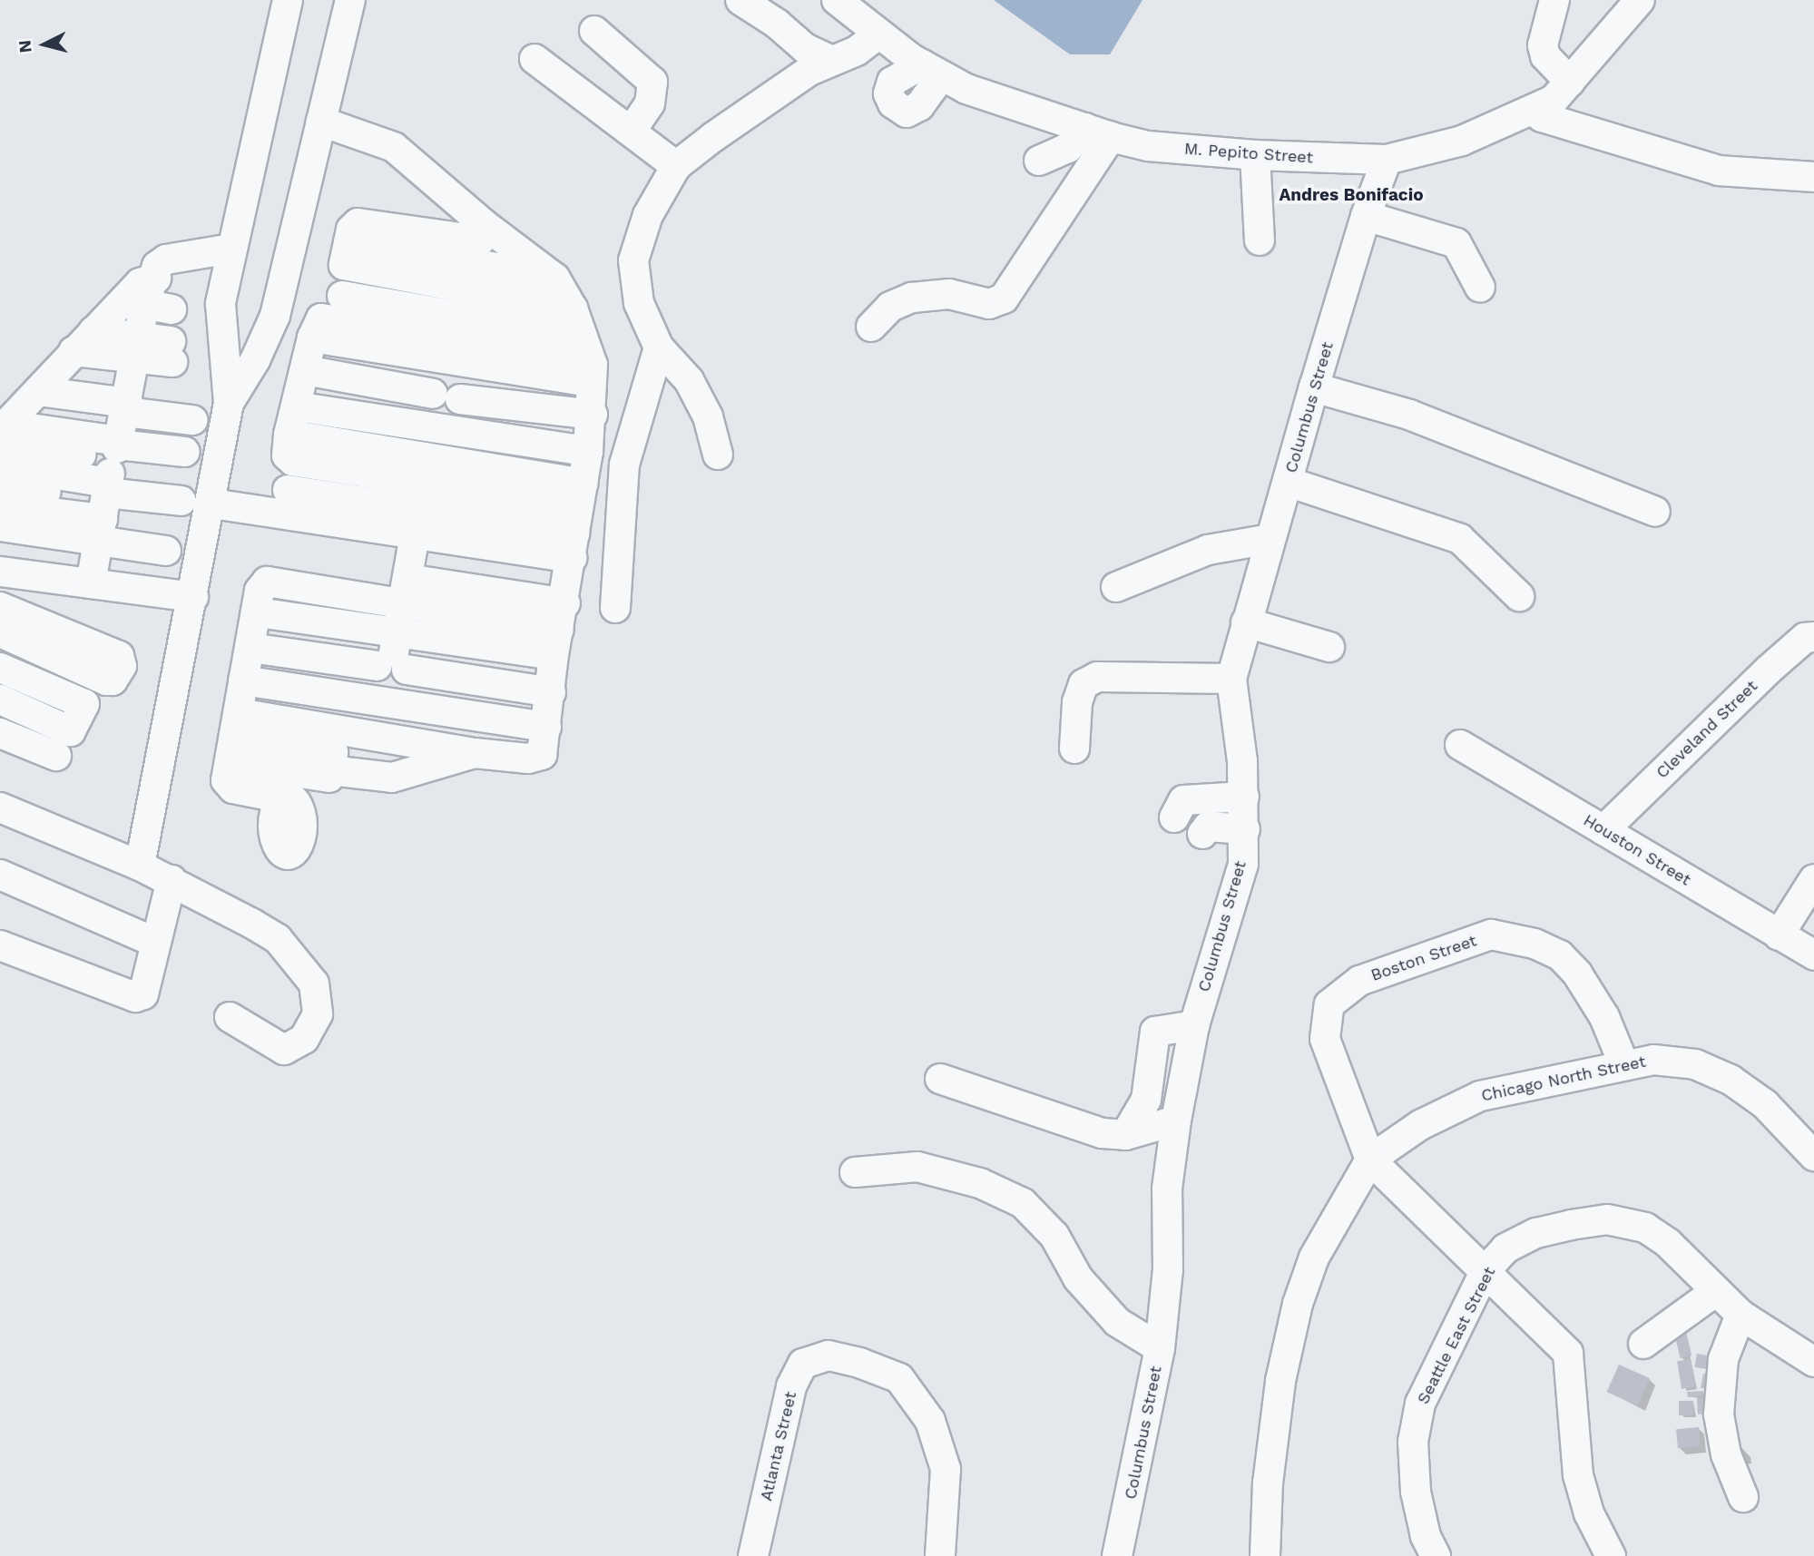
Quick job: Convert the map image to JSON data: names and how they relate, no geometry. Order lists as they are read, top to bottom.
{
  "streets": {
    "street": [
      "M. Pepito Street",
      "Columbus Street",
      "Cleveland Street",
      "Houston Street",
      "Boston Street",
      "Chicago North Street",
      "Seattle East Street",
      "Atlanta Street"
    ]
  },
  "crossings": [
    ["M. Pepito Street", "Columbus Street"],
    ["Cleveland Street", "Houston Street"],
    ["Boston Street", "Chicago North Street"]
  ],
  "districts": ["Andres Bonifacio"],
  "north": "left"
}
